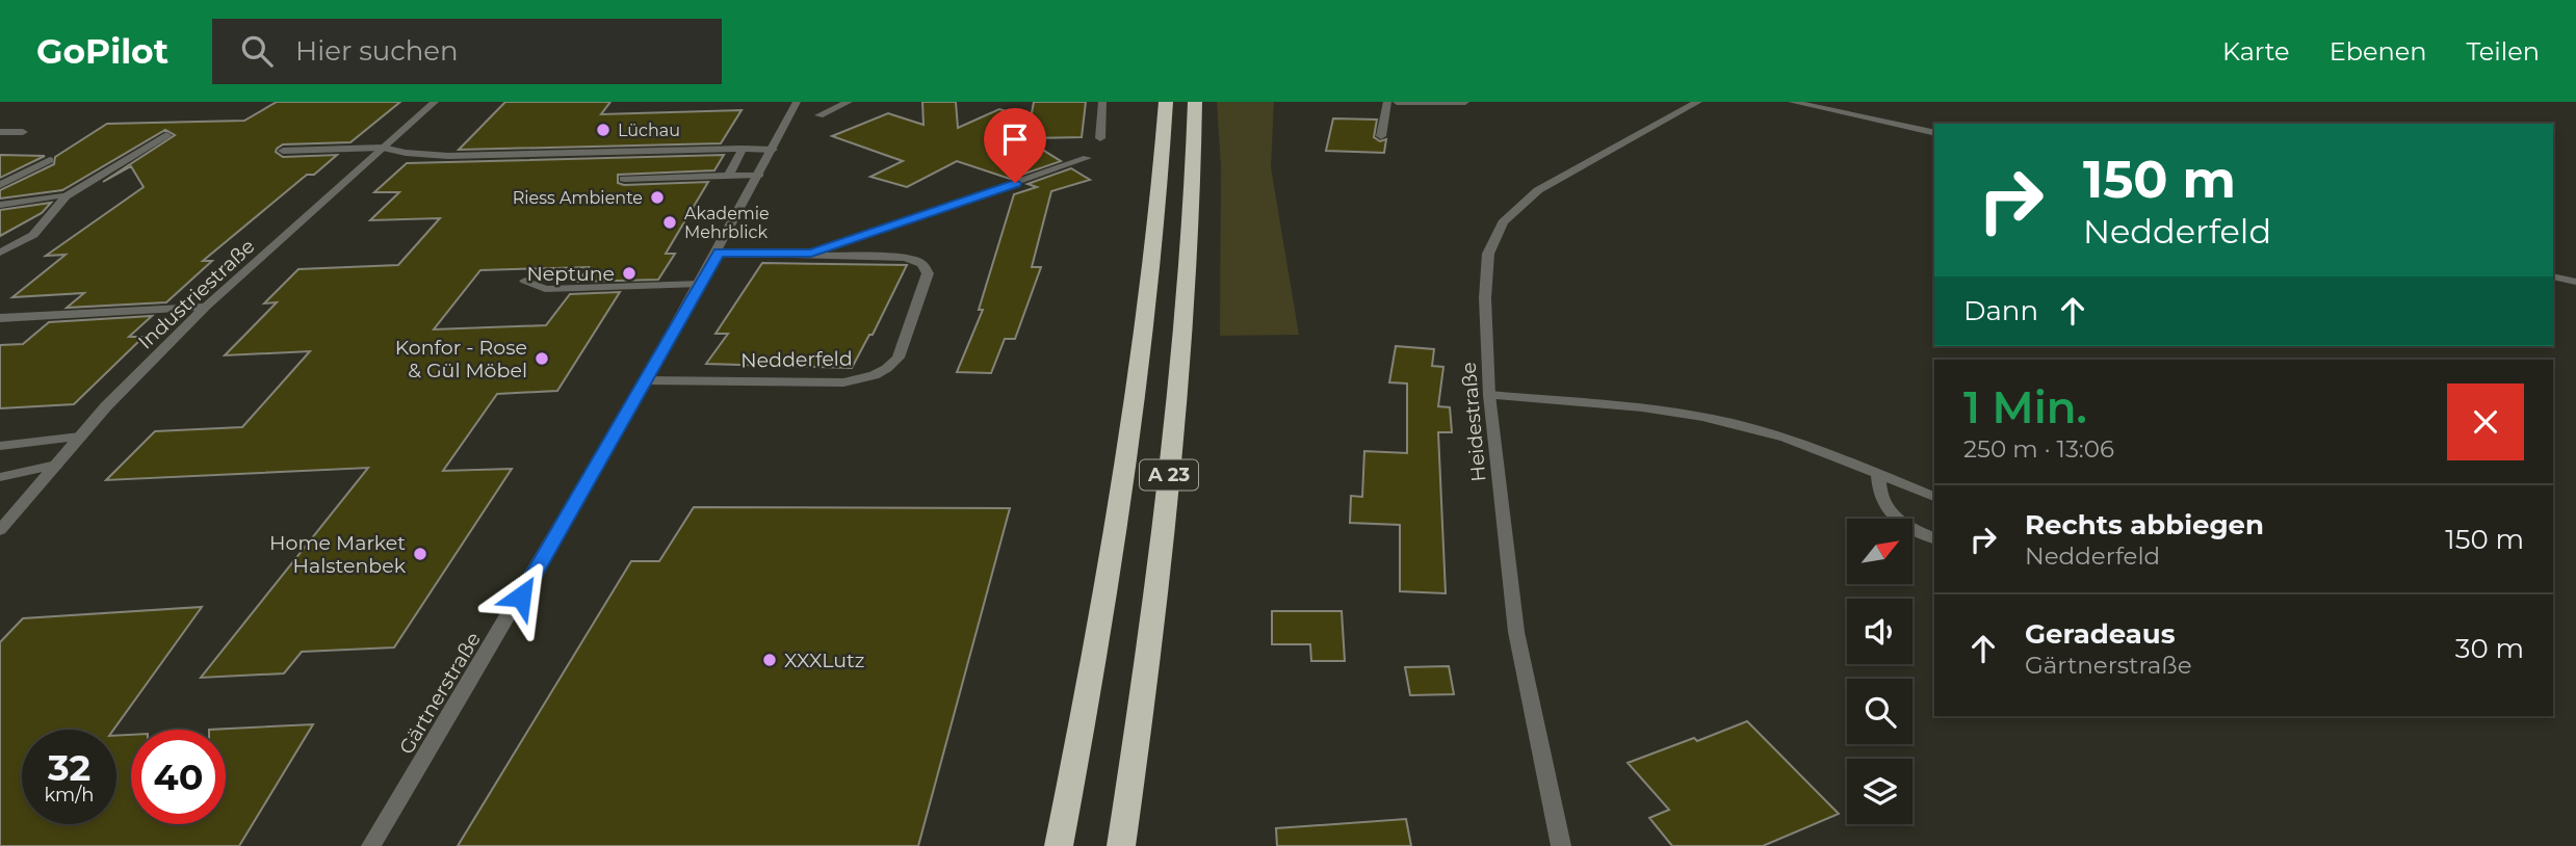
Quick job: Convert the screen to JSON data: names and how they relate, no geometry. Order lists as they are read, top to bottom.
{
  "streets": {
    "highway": ["A 23"],
    "street": [
      "Industriestraße",
      "Nedderfeld",
      "Heidestraße",
      "Gärtnerstraße"
    ]
  },
  "crossings": [
    ["Nedderfeld", "Gärtnerstraße"]
  ],
  "places": [
    "Lüchau",
    "Riess Ambiente",
    "Akademie Mehrblick",
    "Neptune",
    "Konfor - Rose & Gül Möbel",
    "Home Market Halstenbek",
    "XXXLutz"
  ],
  "north": "top right",
  "page": {
    "header": "GoPilot",
    "search": "Hier suchen",
    "nav": ["Karte", "Ebenen", "Teilen"],
    "turn": ["150 m", "Nedderfeld"],
    "then": "Dann",
    "heading": ["1 Min.", "250 m · 13:06"],
    "list": [
      {
        "name": "Rechts abbiegen",
        "note": "Nedderfeld",
        "value": "150 m"
      },
      {
        "name": "Geradeaus",
        "note": "Gärtnerstraße",
        "value": "30 m"
      }
    ],
    "speed": "32 km/h",
    "limit": "40"
  }
}
